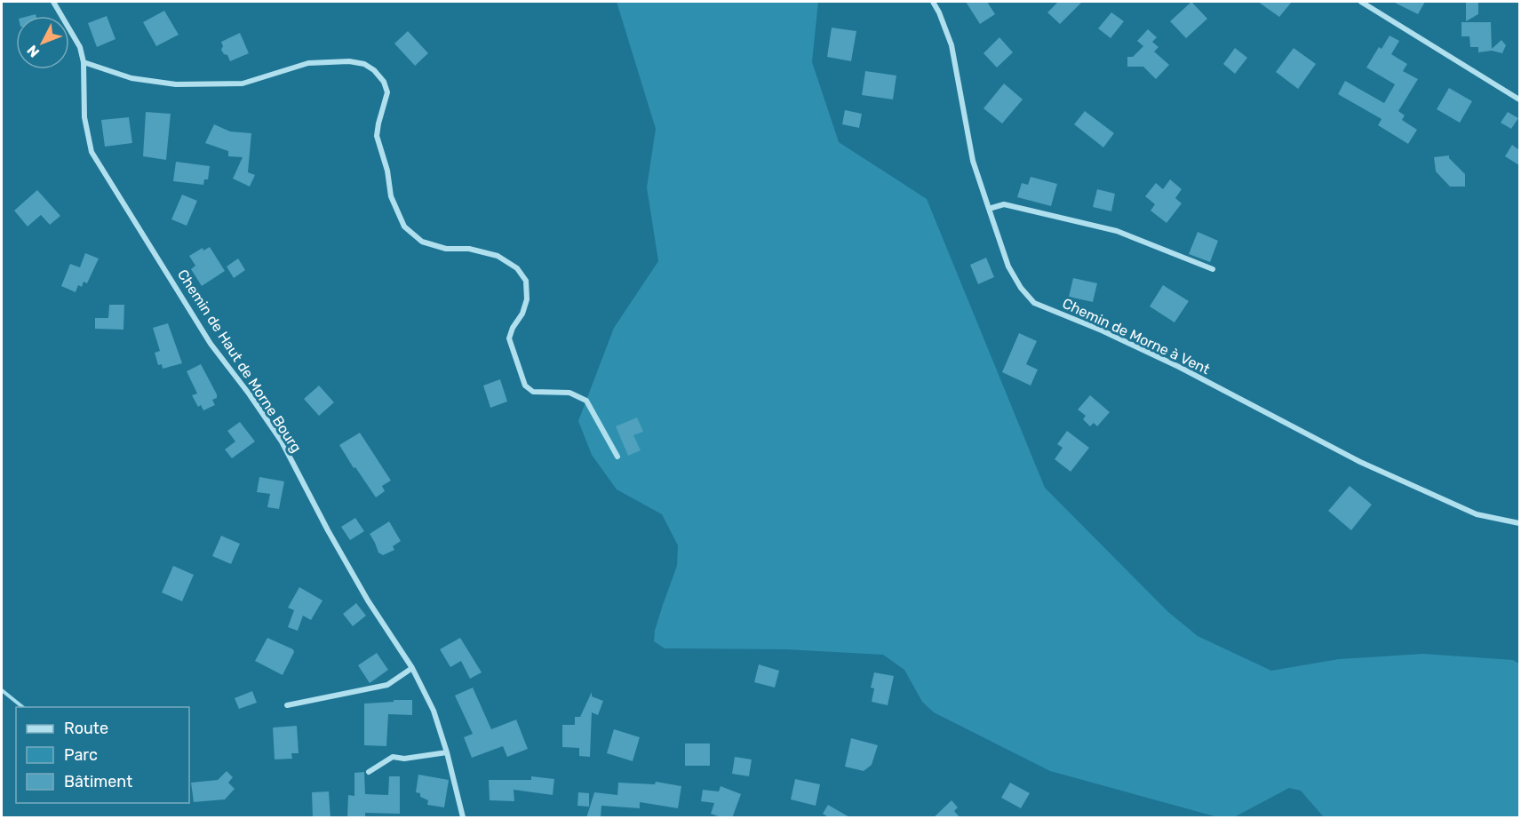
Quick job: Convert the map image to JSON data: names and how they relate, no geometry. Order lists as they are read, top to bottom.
{
  "streets": {
    "street": ["Chemin de Morne à Vent", "Chemin de Haut de Morne Bourg"]
  },
  "legend": ["Route", "Parc", "Bâtiment"],
  "north": "bottom left"
}
